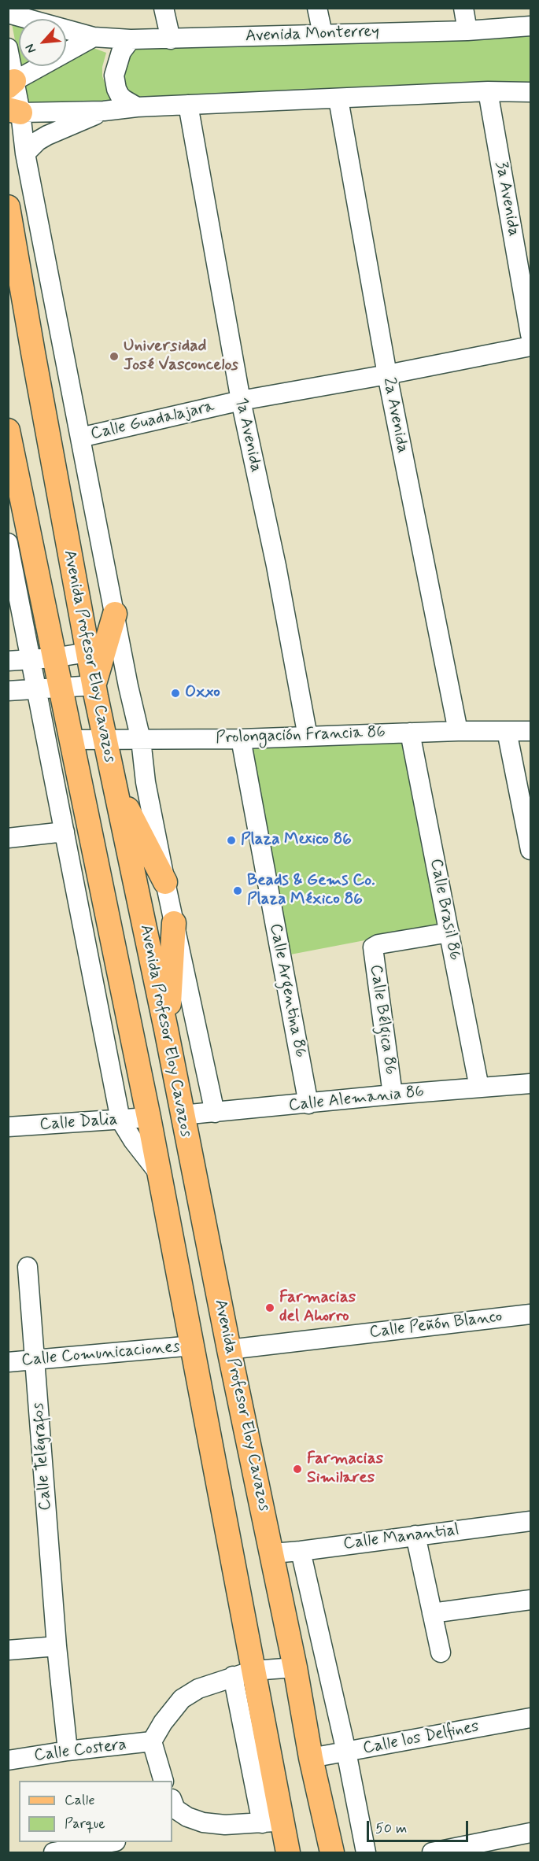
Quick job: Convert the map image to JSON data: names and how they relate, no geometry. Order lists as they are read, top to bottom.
{
  "streets": {
    "main road": ["Avenida Profesor Eloy Cavazos"],
    "street": [
      "Avenida Monterrey",
      "3a Avenida",
      "2a Avenida",
      "Calle Guadalajara",
      "1a Avenida",
      "Prolongación Francia 86",
      "Calle Brasil 86",
      "Calle Argentina 86",
      "Calle Bélgica 86",
      "Calle Alemania 86",
      "Calle Dalia",
      "Calle Peñón Blanco",
      "Calle Comunicaciones",
      "Calle Telégrafos",
      "Calle Manantial",
      "Calle los Delfines",
      "Calle Costera"
    ]
  },
  "crossings": [
    ["2a Avenida", "Calle Guadalajara"],
    ["2a Avenida", "Prolongación Francia 86"],
    ["Calle Guadalajara", "1a Avenida"],
    ["1a Avenida", "Prolongación Francia 86"],
    ["Avenida Profesor Eloy Cavazos", "Prolongación Francia 86"],
    ["Avenida Profesor Eloy Cavazos", "Calle Alemania 86"],
    ["Avenida Profesor Eloy Cavazos", "Calle Dalia"],
    ["Avenida Profesor Eloy Cavazos", "Calle Peñón Blanco"],
    ["Avenida Profesor Eloy Cavazos", "Calle Comunicaciones"],
    ["Avenida Profesor Eloy Cavazos", "Calle Manantial"],
    ["Avenida Profesor Eloy Cavazos", "Calle los Delfines"],
    ["Prolongación Francia 86", "Calle Brasil 86"],
    ["Prolongación Francia 86", "Calle Argentina 86"],
    ["Calle Brasil 86", "Calle Bélgica 86"],
    ["Calle Brasil 86", "Calle Alemania 86"],
    ["Calle Argentina 86", "Calle Alemania 86"],
    ["Calle Bélgica 86", "Calle Alemania 86"],
    ["Calle Comunicaciones", "Calle Telégrafos"],
    ["Calle Telégrafos", "Calle Costera"]
  ],
  "places": [
    "Universidad José Vasconcelos",
    "Oxxo",
    "Plaza Mexico 86",
    "Beads & Gems Co. Plaza México 86",
    "Farmacias del Ahorro",
    "Farmacias Similares"
  ],
  "legend": ["Calle", "Parque"],
  "scale_bar": "50 m",
  "north": "bottom left"
}
